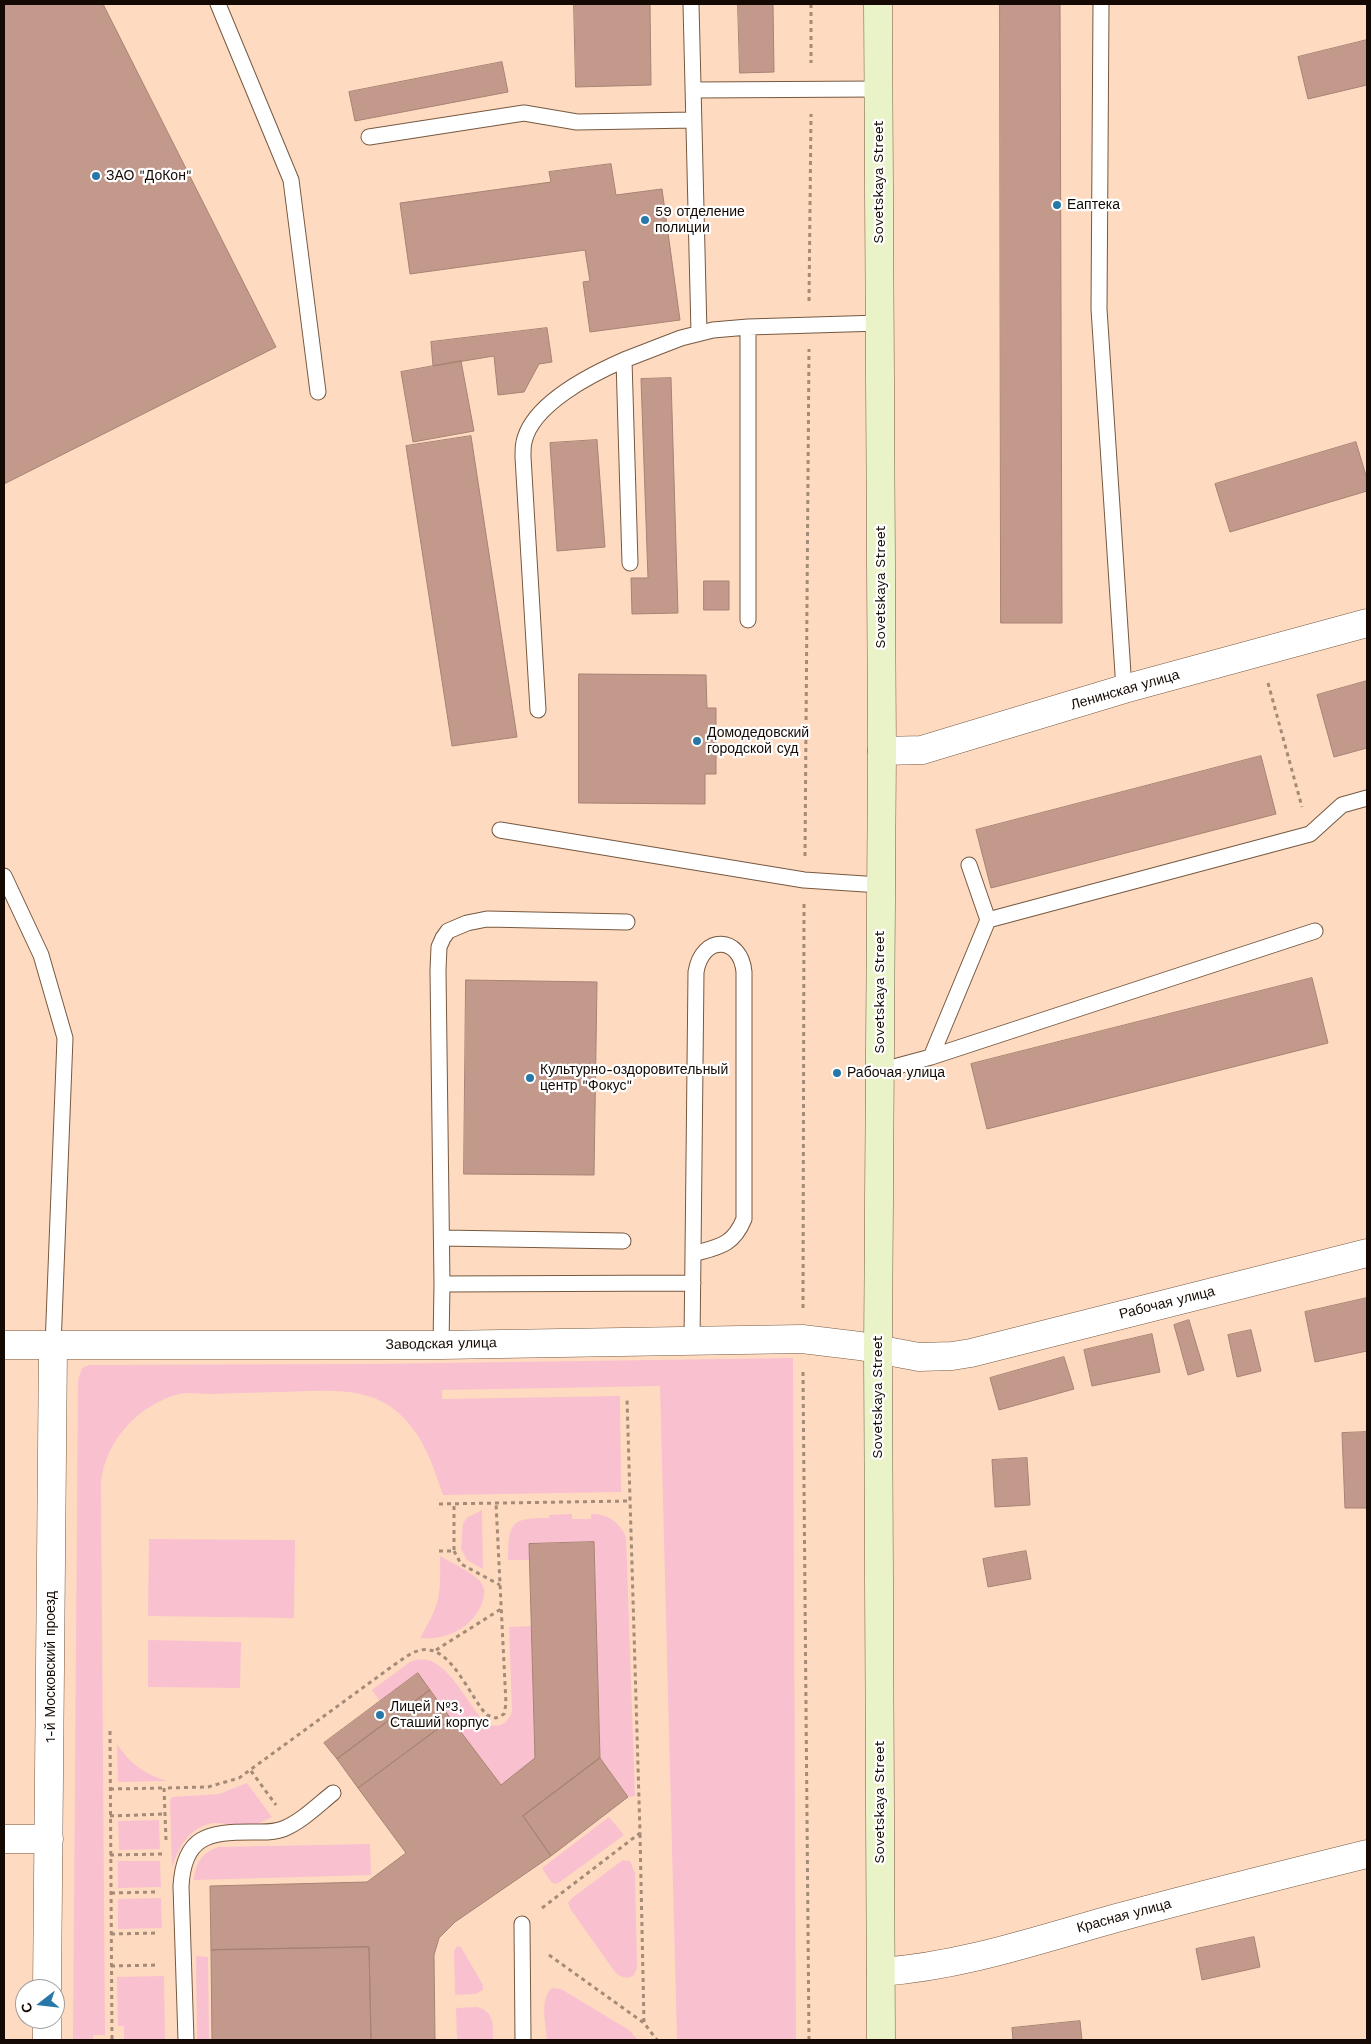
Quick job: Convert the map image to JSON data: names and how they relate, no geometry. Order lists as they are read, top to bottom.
{
  "streets": {
    "main road": ["Sovetskaya Street"],
    "street": [
      "Ленинская улица",
      "Рабочая улица",
      "Заводская улица",
      "1-й Московский проезд",
      "Красная улица"
    ]
  },
  "crossings": [
    ["Sovetskaya Street", "Ленинская улица"],
    ["Sovetskaya Street", "Рабочая улица"],
    ["Sovetskaya Street", "Заводская улица"],
    ["Sovetskaya Street", "Красная улица"],
    ["Рабочая улица", "Заводская улица"],
    ["Заводская улица", "1-й Московский проезд"]
  ],
  "places": [
    "ЗАО \"ДоКон\"",
    "Еаптека",
    "59 отделение полиции",
    "Домодедовский городской суд",
    "Рабочая улица",
    "Культурно-оздоровительный центр \"Фокус\"",
    "Лицей №3, Сташий корпус"
  ],
  "north": "left"
}
